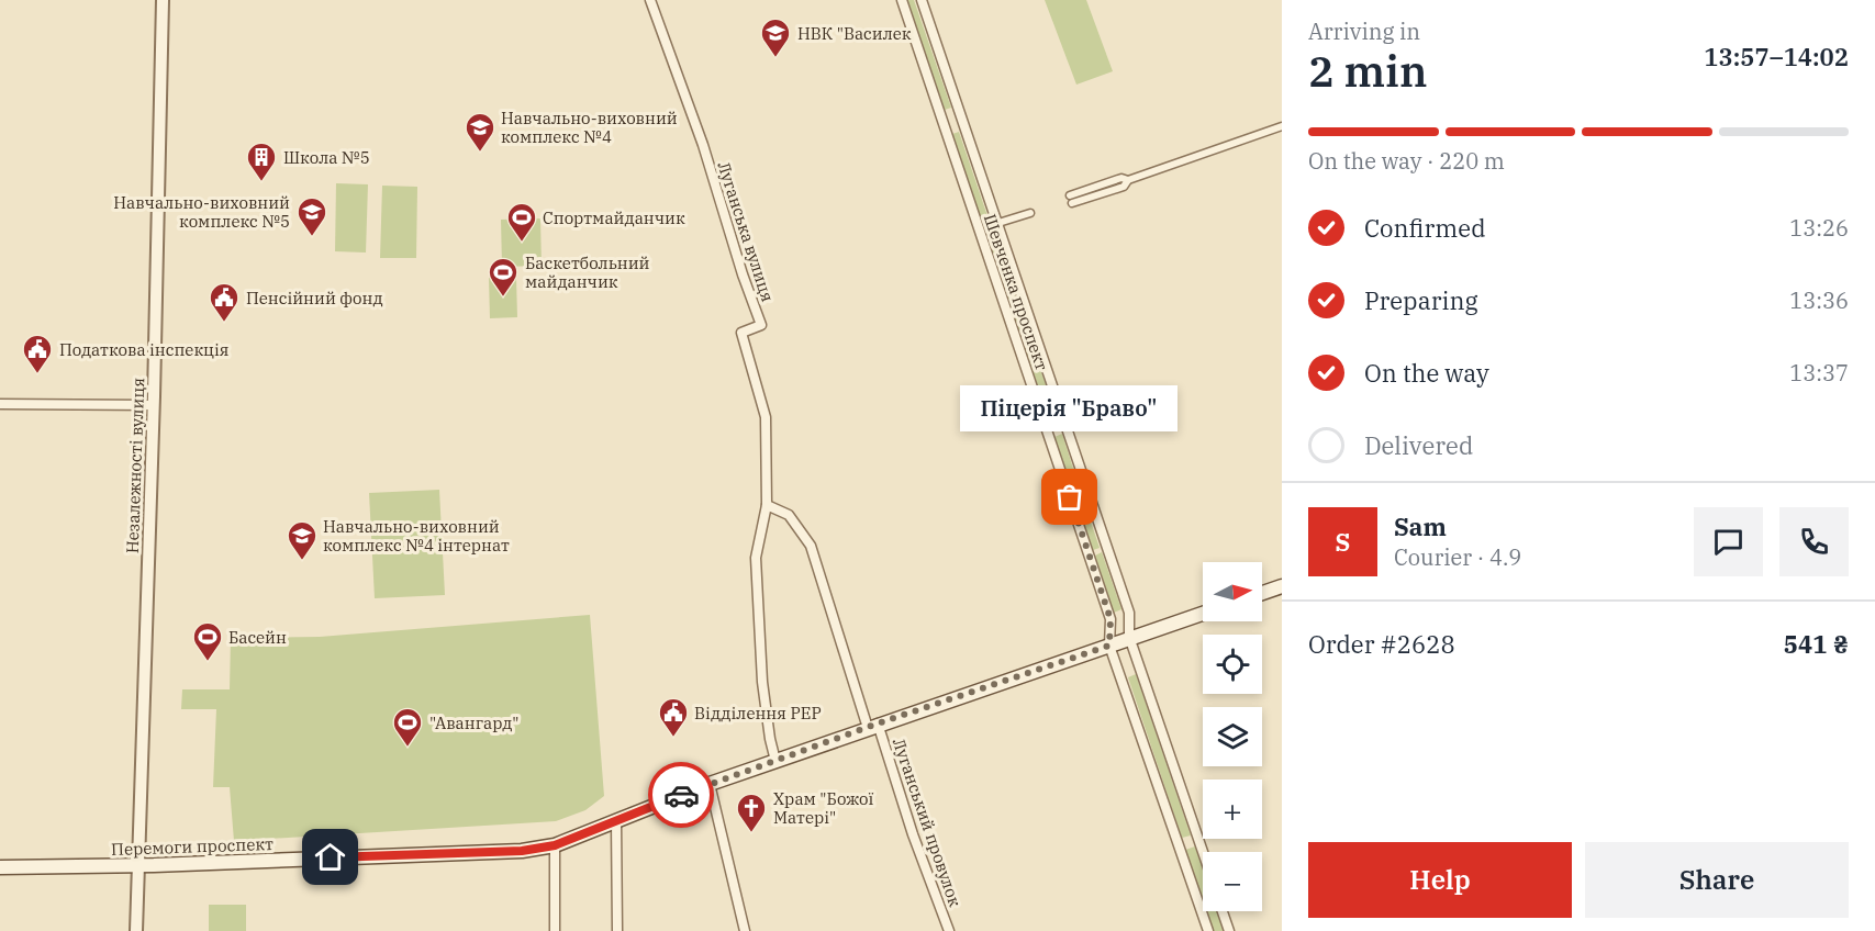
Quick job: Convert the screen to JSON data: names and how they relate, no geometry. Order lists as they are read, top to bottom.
{
  "streets": {
    "main road": ["Перемоги проспект"],
    "street": [
      "Луганська вулиця",
      "Шевченка проспект",
      "Незалежності вулиця",
      "Луганський провулок"
    ]
  },
  "crossings": [
    ["Луганська вулиця", "Перемоги проспект"],
    ["Шевченка проспект", "Перемоги проспект"],
    ["Незалежності вулиця", "Перемоги проспект"],
    ["Луганський провулок", "Перемоги проспект"]
  ],
  "places": {
    "school or university": [
      "НВК \"Василек",
      "Навчально-виховний комплекс №4",
      "Навчально-виховний комплекс №5",
      "Навчально-виховний комплекс №4 інтернат"
    ],
    "building": ["Школа №5"],
    "sports": [
      "Спортмайданчик",
      "Баскетбольний майданчик",
      "Басейн",
      "\"Авангард\""
    ],
    "public building": ["Пенсійний фонд", "Податкова інспекція", "Відділення РЕР"],
    "other": ["Піцерія \"Браво\""],
    "church": ["Храм \"Божої Матері\""]
  },
  "north": "right",
  "page": {
    "heading": ["2 min", "Arriving in", "13:57–14:02"],
    "panel": [
      "Sam",
      "Courier · 4.9",
      "Order #2628",
      "541 ₴"
    ],
    "bar": "On the way · 220 m",
    "list": [
      ["Confirmed", "13:26"],
      ["Preparing", "13:36"],
      ["On the way", "13:37"],
      "Delivered"
    ],
    "bubble": "Піцерія \"Браво\"",
    "round": "S",
    "map_buttons": ["+", "−"],
    "buttons": ["Help", "Share"]
  }
}
